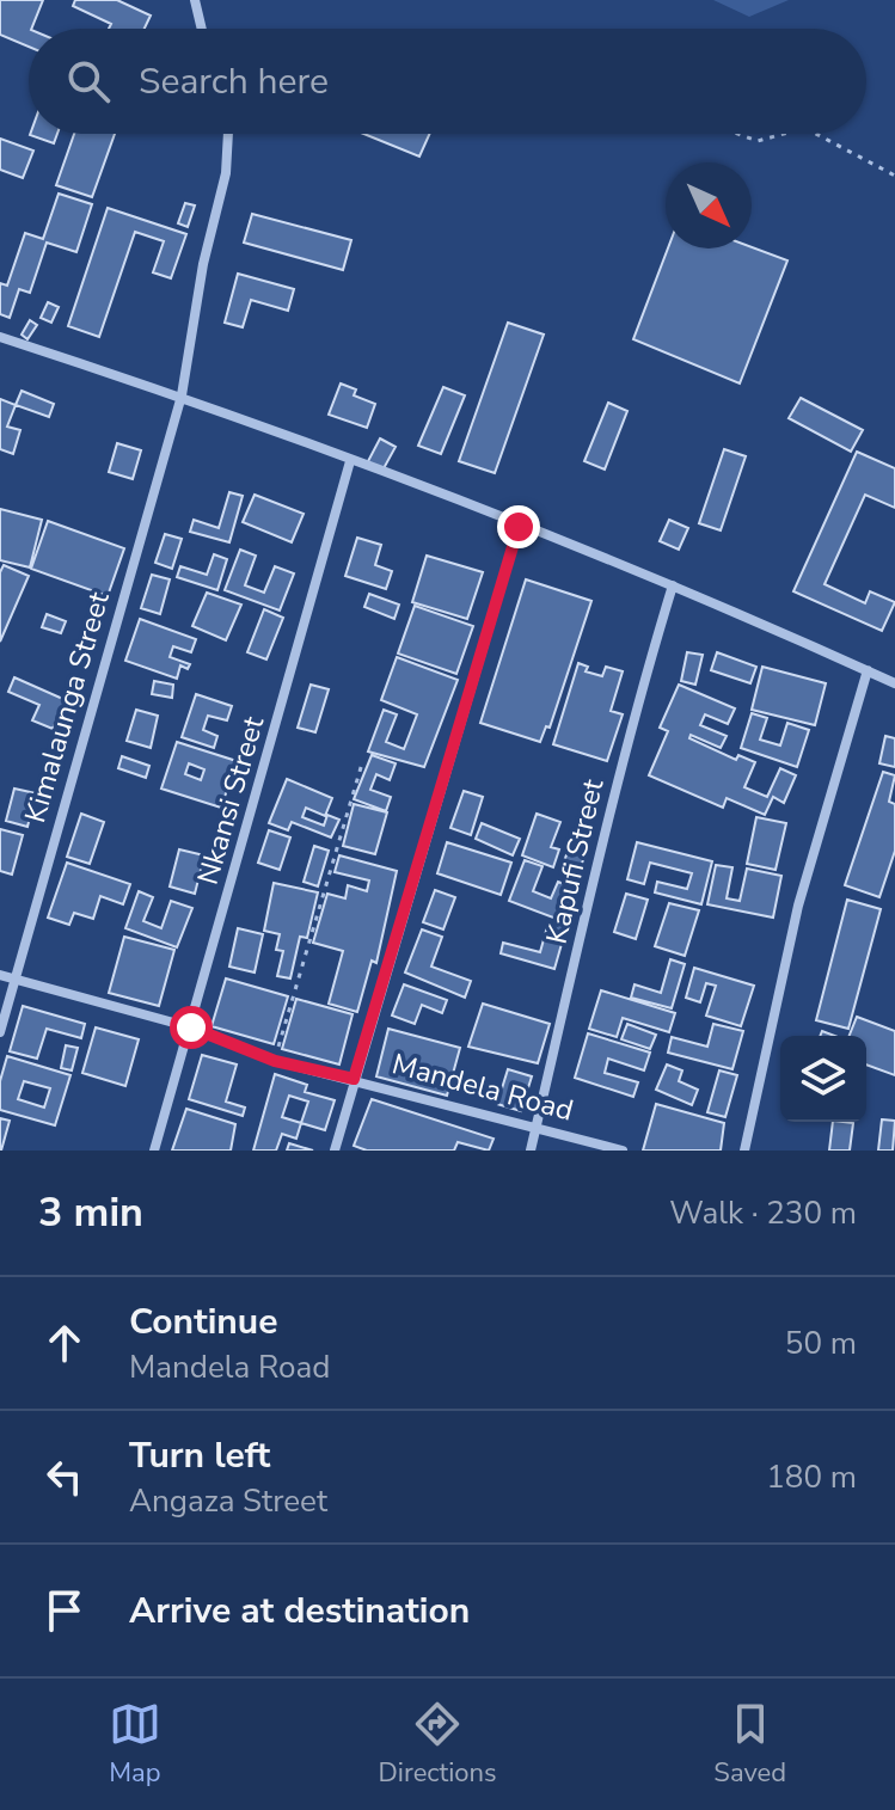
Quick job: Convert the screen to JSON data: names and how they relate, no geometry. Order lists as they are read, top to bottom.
{
  "streets": {
    "street": [
      "Kimalaunga Street",
      "Nkansi Street",
      "Kapufi Street",
      "Mandela Road"
    ]
  },
  "crossings": [
    ["Kimalaunga Street", "Mandela Road"],
    ["Nkansi Street", "Mandela Road"],
    ["Kapufi Street", "Mandela Road"]
  ],
  "north": "bottom right",
  "page": {
    "search": "Search here",
    "heading": ["3 min", "Walk · 230 m"],
    "list": [
      ["Continue", "Mandela Road", "50 m"],
      ["Turn left", "Angaza Street", "180 m"],
      "Arrive at destination"
    ],
    "nav": ["Map", "Directions", "Saved"]
  }
}
